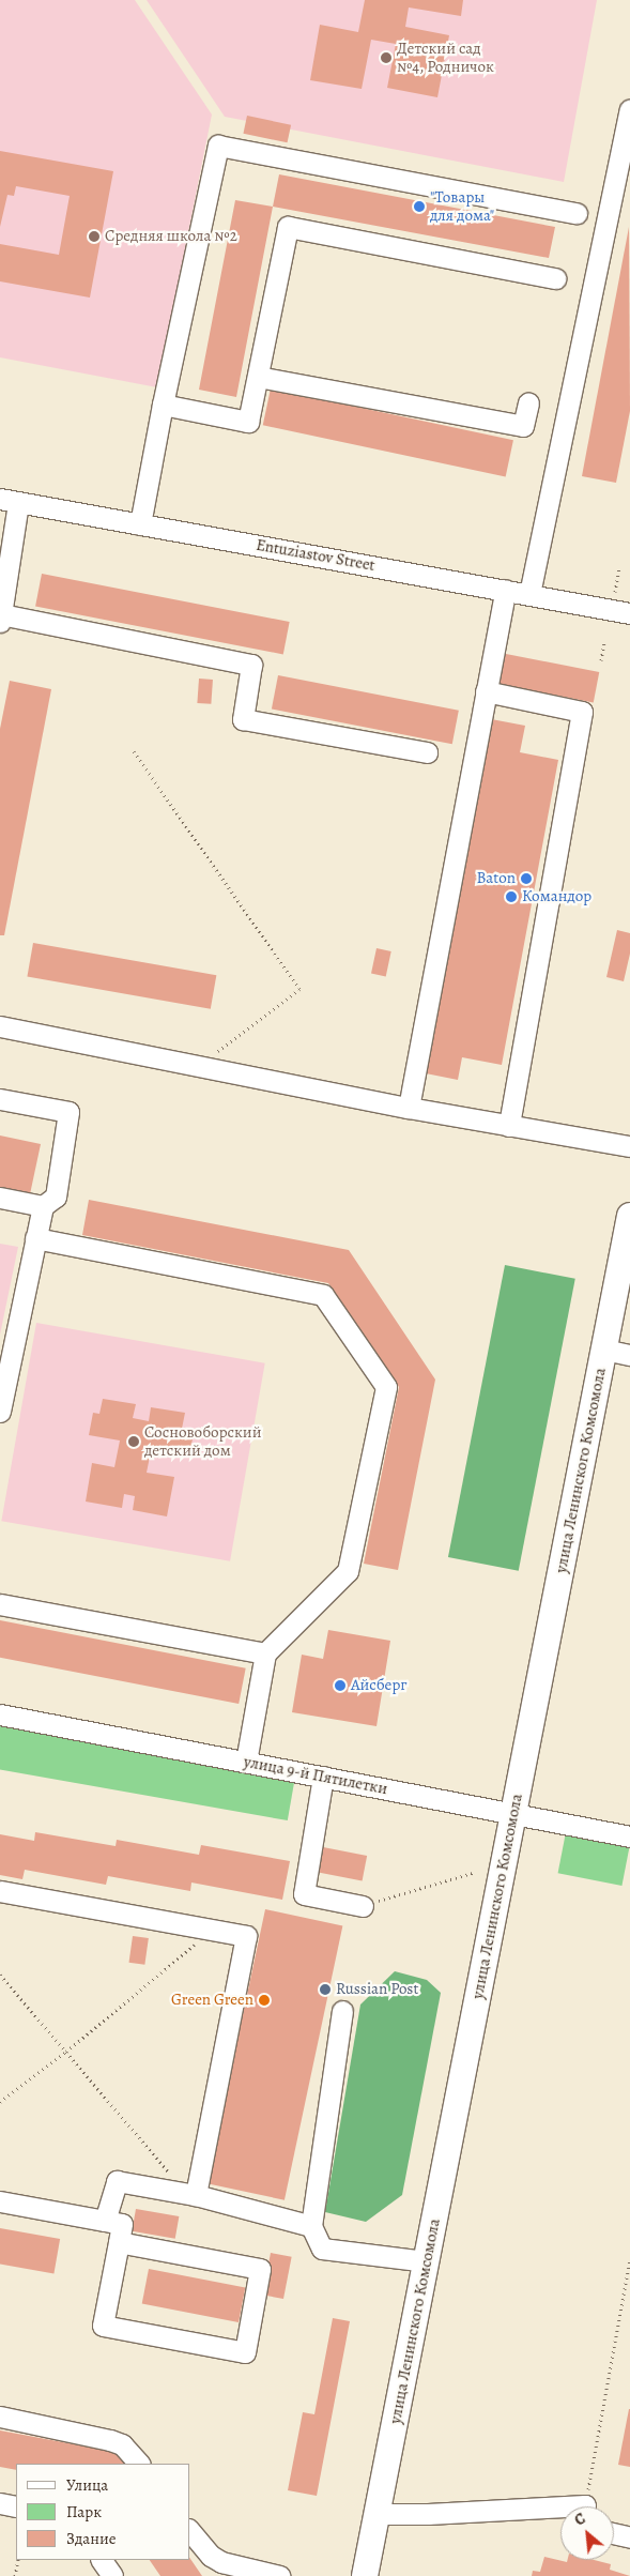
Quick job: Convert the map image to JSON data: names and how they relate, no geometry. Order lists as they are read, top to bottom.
{
  "streets": {
    "main road": ["улица Ленинского Комсомола"],
    "street": ["Entuziastov Street", "улица 9-й Пятилетки"]
  },
  "crossings": [
    ["улица Ленинского Комсомола", "улица 9-й Пятилетки"]
  ],
  "places": [
    "Детский сад №4, Родничок",
    "\"Товары для дома\"",
    "Средняя школа №2",
    "Baton",
    "Командор",
    "Сосновоборский детский дом",
    "Айсберг",
    "Russian Post",
    "Green Green"
  ],
  "legend": ["Улица", "Парк", "Здание"],
  "north": "top left"
}
